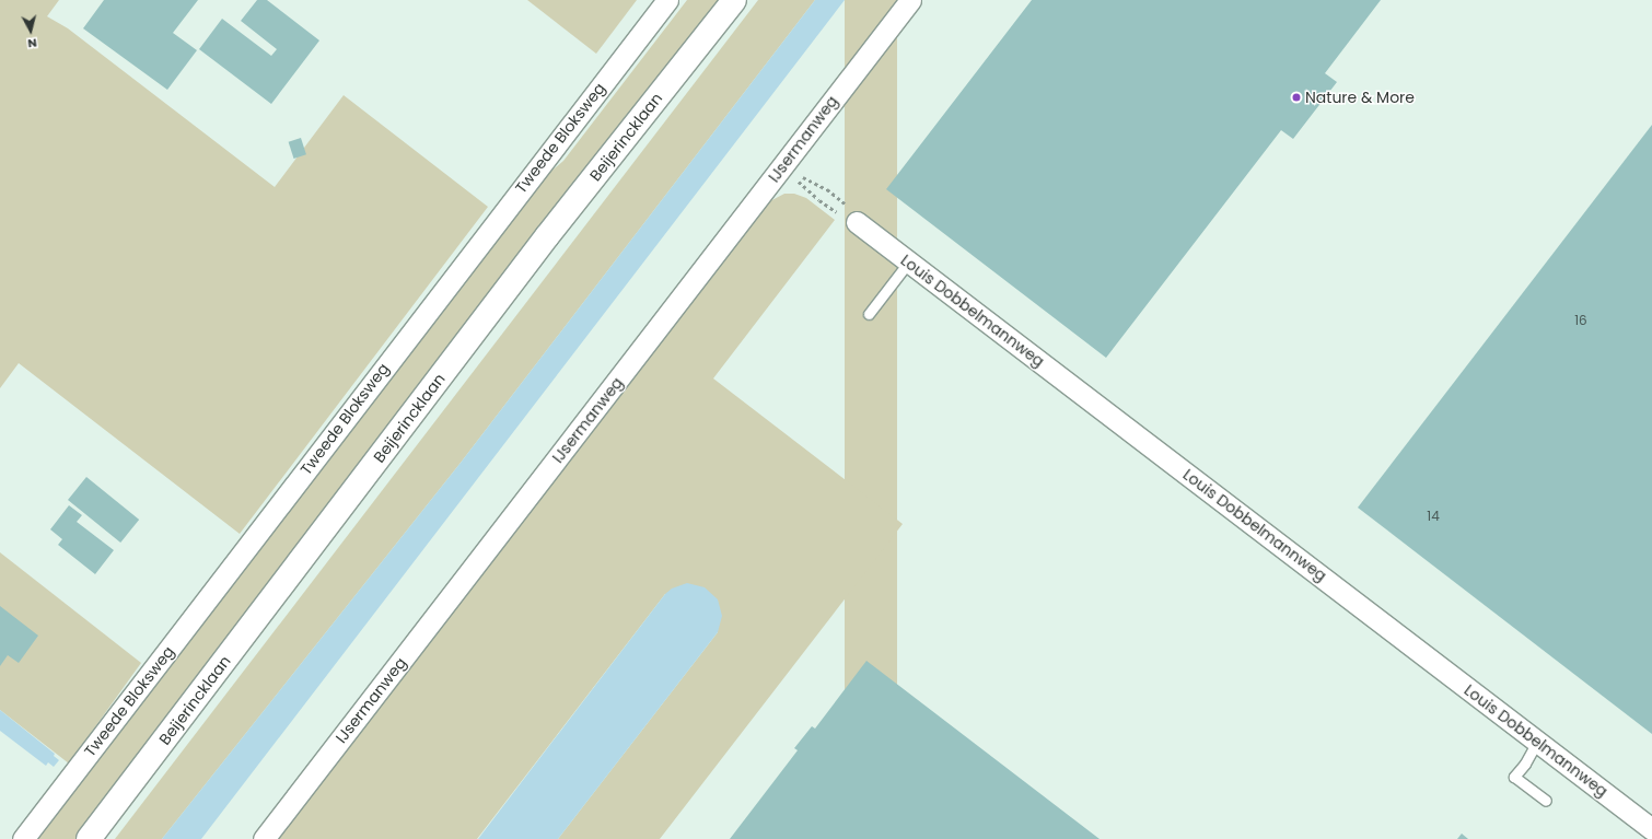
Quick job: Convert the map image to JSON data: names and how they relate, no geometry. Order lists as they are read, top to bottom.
{
  "streets": {
    "main road": ["Beijerincklaan"],
    "street": ["Tweede Bloksweg", "IJsermanweg", "Louis Dobbelmannweg"]
  },
  "places": ["Nature & More"],
  "house_numbers": ["16", "14"],
  "north": "bottom"
}
